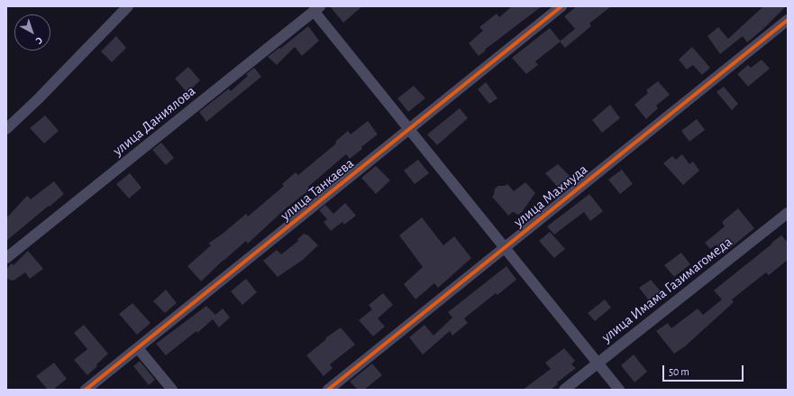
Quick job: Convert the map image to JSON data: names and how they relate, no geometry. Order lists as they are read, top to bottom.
{
  "streets": {
    "street": [
      "улица Даниялова",
      "улица Танкаева",
      "улица Махмуда",
      "улица Имама Газимагомеда"
    ]
  },
  "scale_bar": "50 m",
  "north": "bottom right"
}
